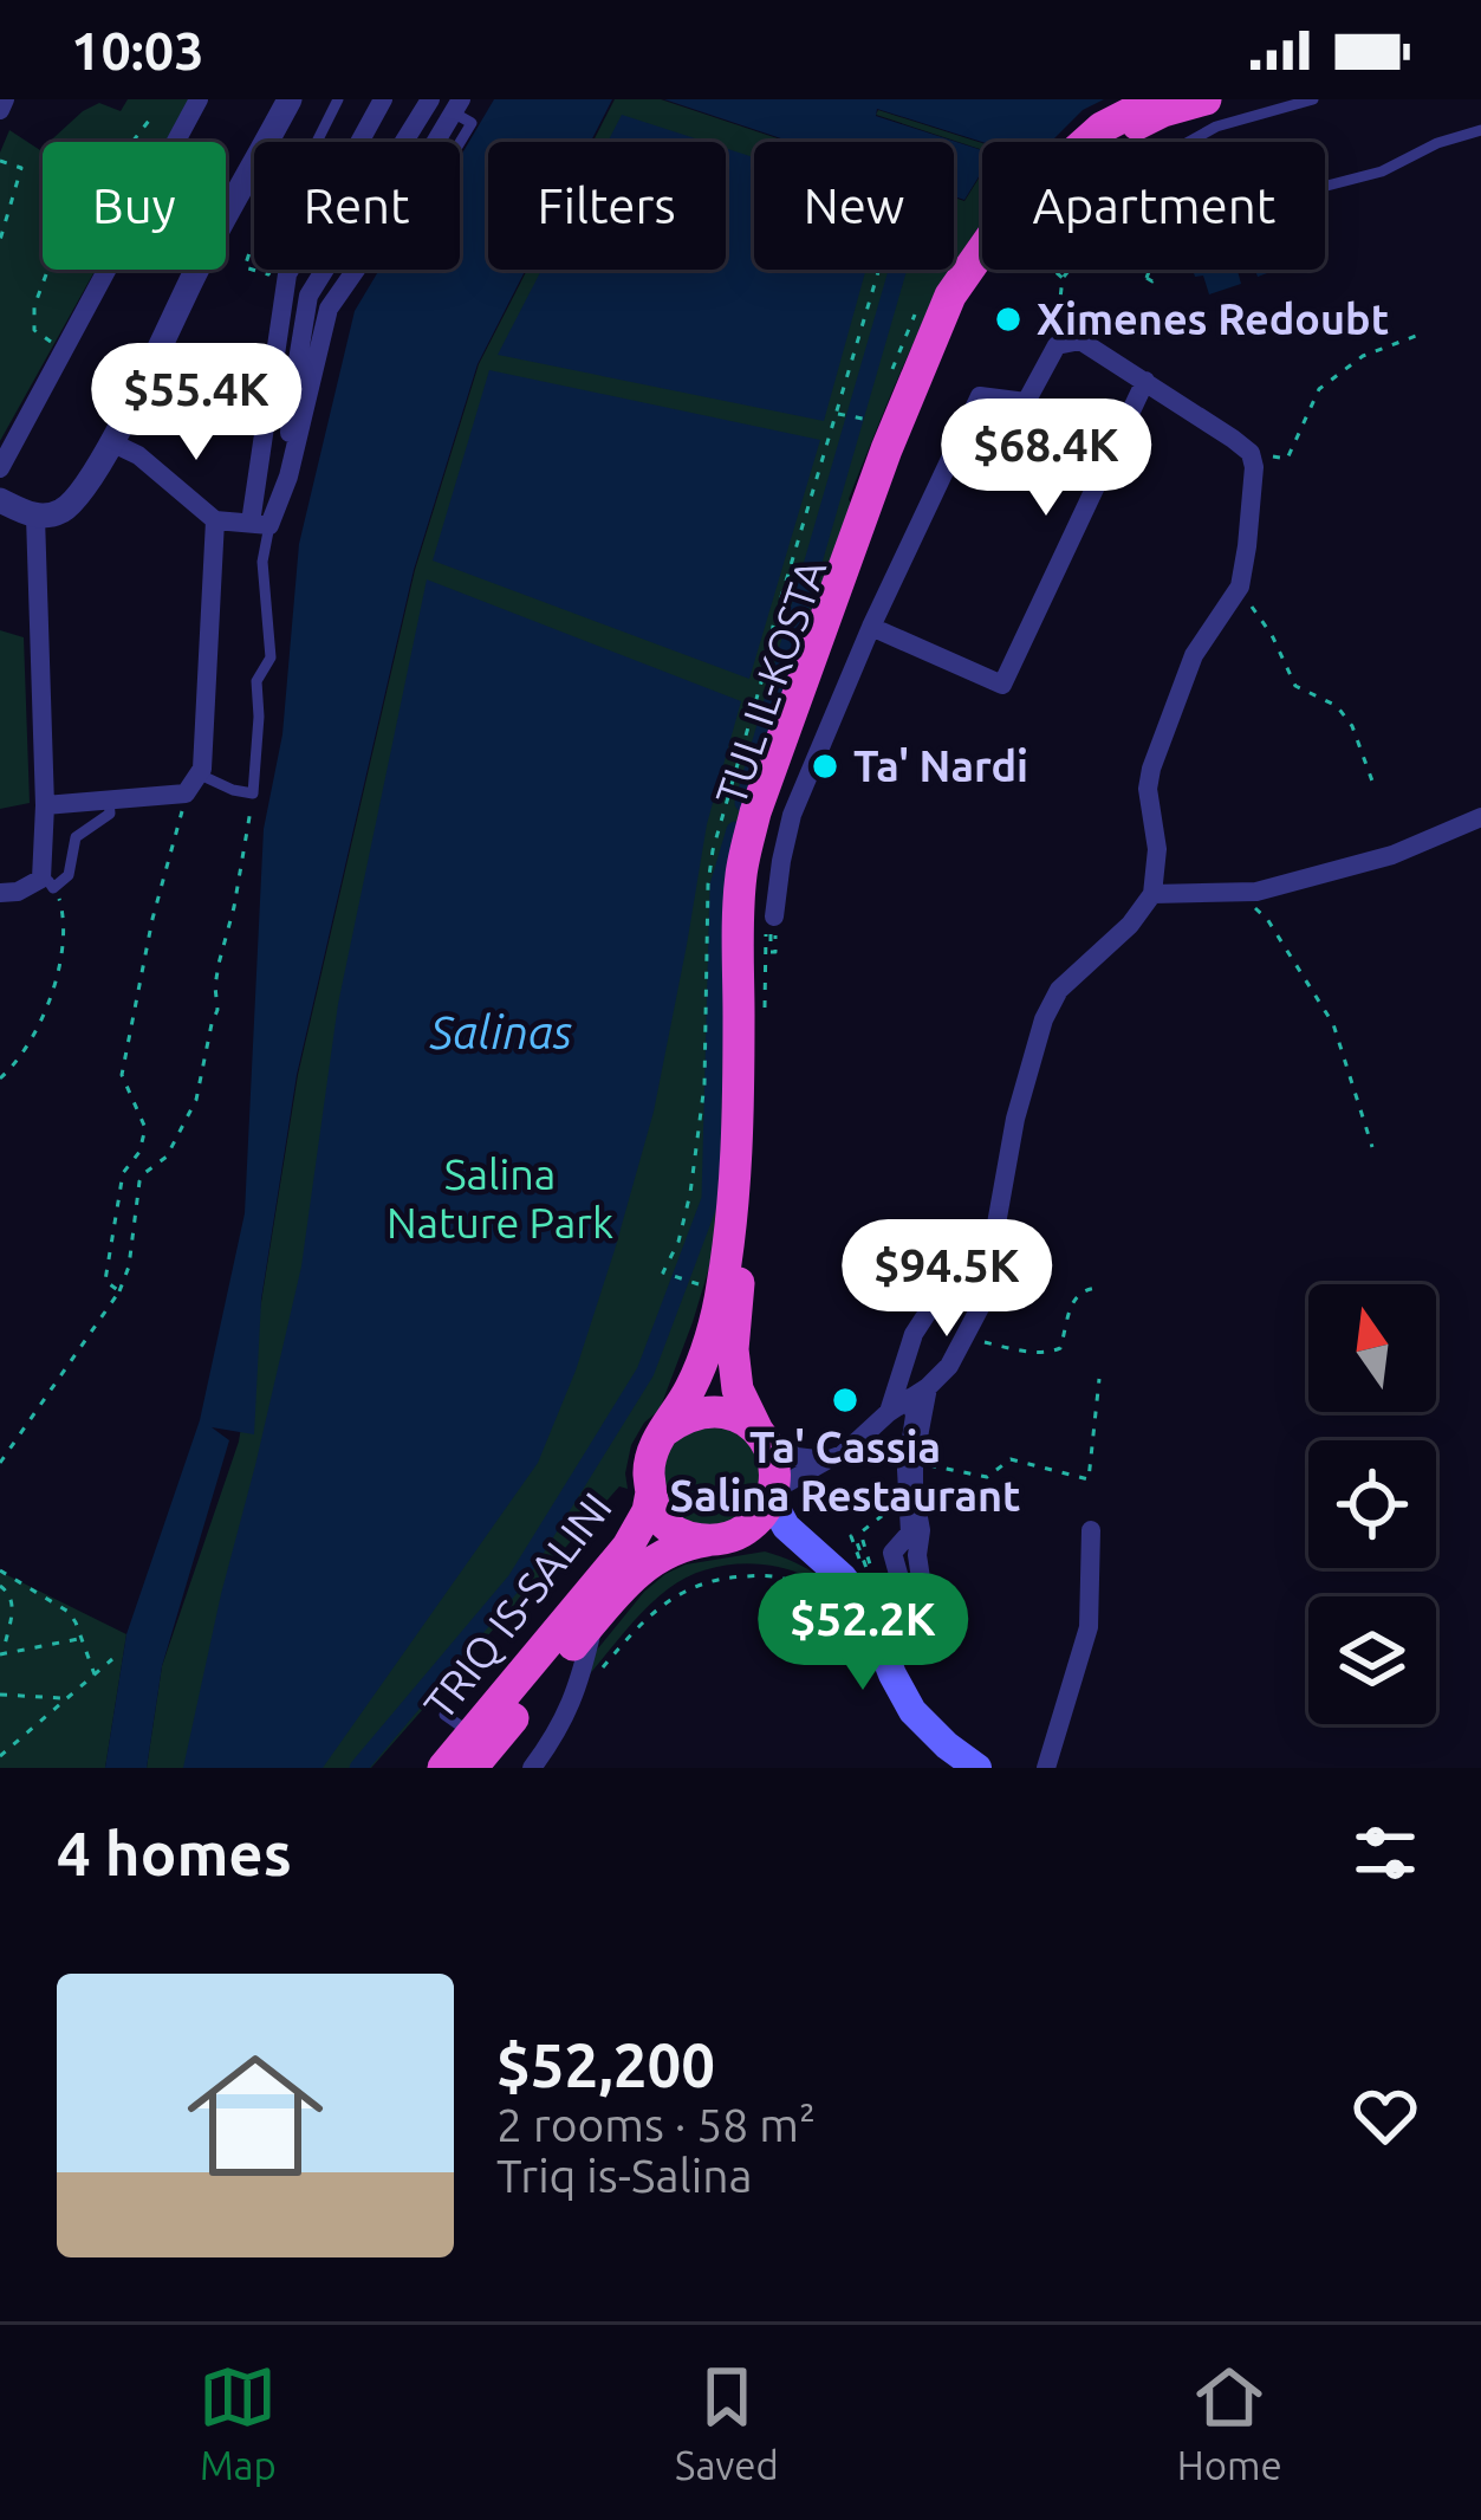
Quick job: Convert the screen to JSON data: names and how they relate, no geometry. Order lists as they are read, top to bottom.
{
  "streets": {
    "highway": ["TUL IL-KOSTA", "TRIQ IS-SALINI"]
  },
  "crossings": [
    ["TUL IL-KOSTA", "TRIQ IS-SALINI"]
  ],
  "water": ["Salinas"],
  "parks": ["Salina Nature Park"],
  "places": ["Ximenes Redoubt", "Ta' Nardi", "Ta' Cassia Salina Restaurant"],
  "north": "top",
  "page": {
    "status": "10:03",
    "chip": [
      "Buy",
      "Rent",
      "Filters",
      "New",
      "Apartment"
    ],
    "price": [
      "$55.4K",
      "$68.4K",
      "$94.5K",
      "$52.2K"
    ],
    "heading": "4 homes",
    "list": [
      {
        "name": "$52,200",
        "note": "2 rooms · 58 m² · Triq is-Salina"
      }
    ],
    "tabs": ["Map", "Saved", "Home"]
  }
}
